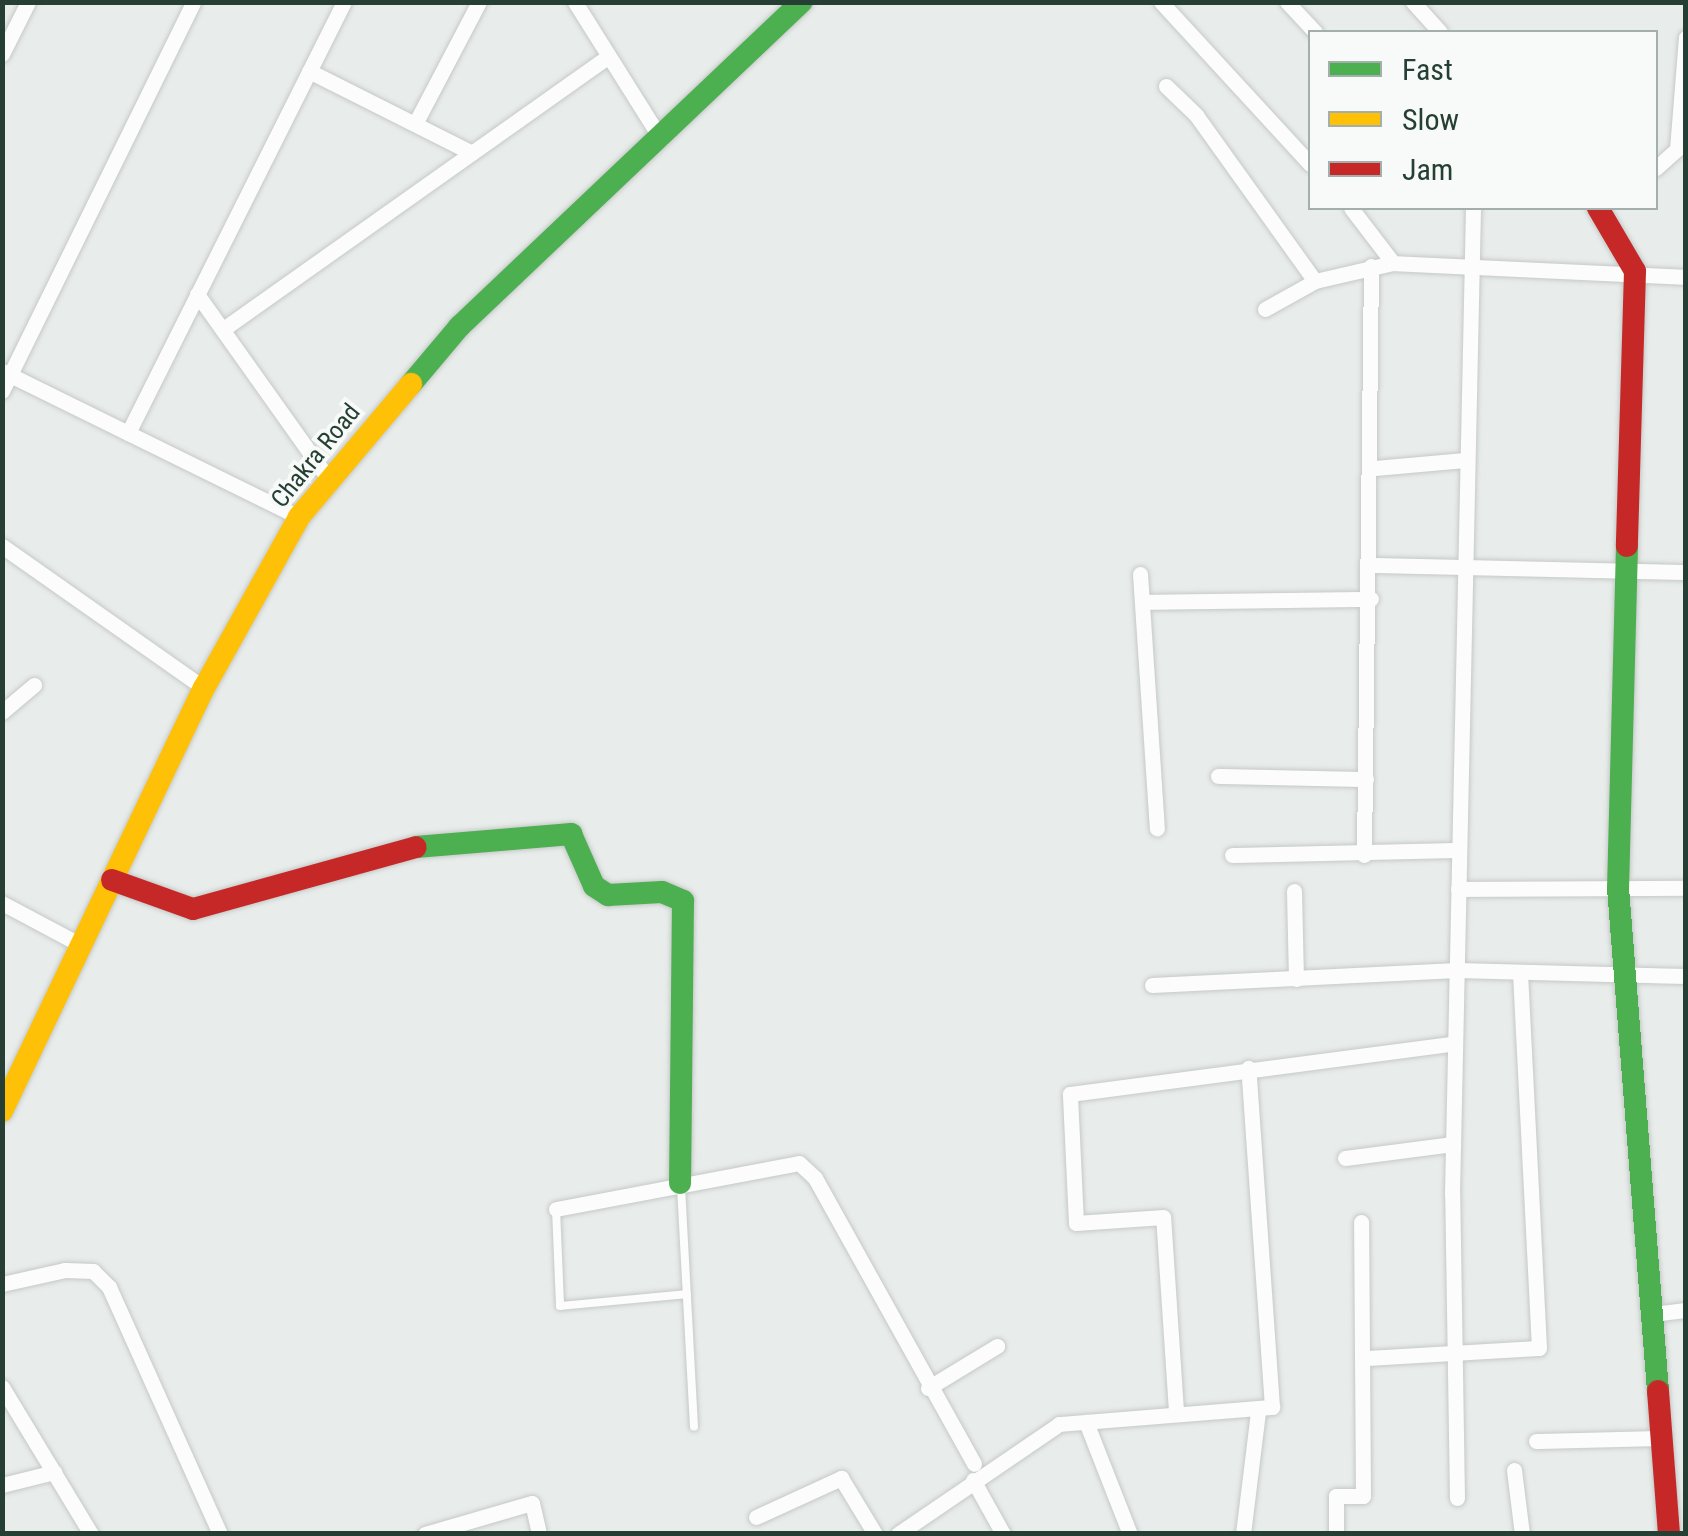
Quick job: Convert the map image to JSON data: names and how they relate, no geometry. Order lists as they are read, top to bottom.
{
  "streets": {
    "street": ["Chakra Road"]
  },
  "legend": ["Fast", "Slow", "Jam"]
}
